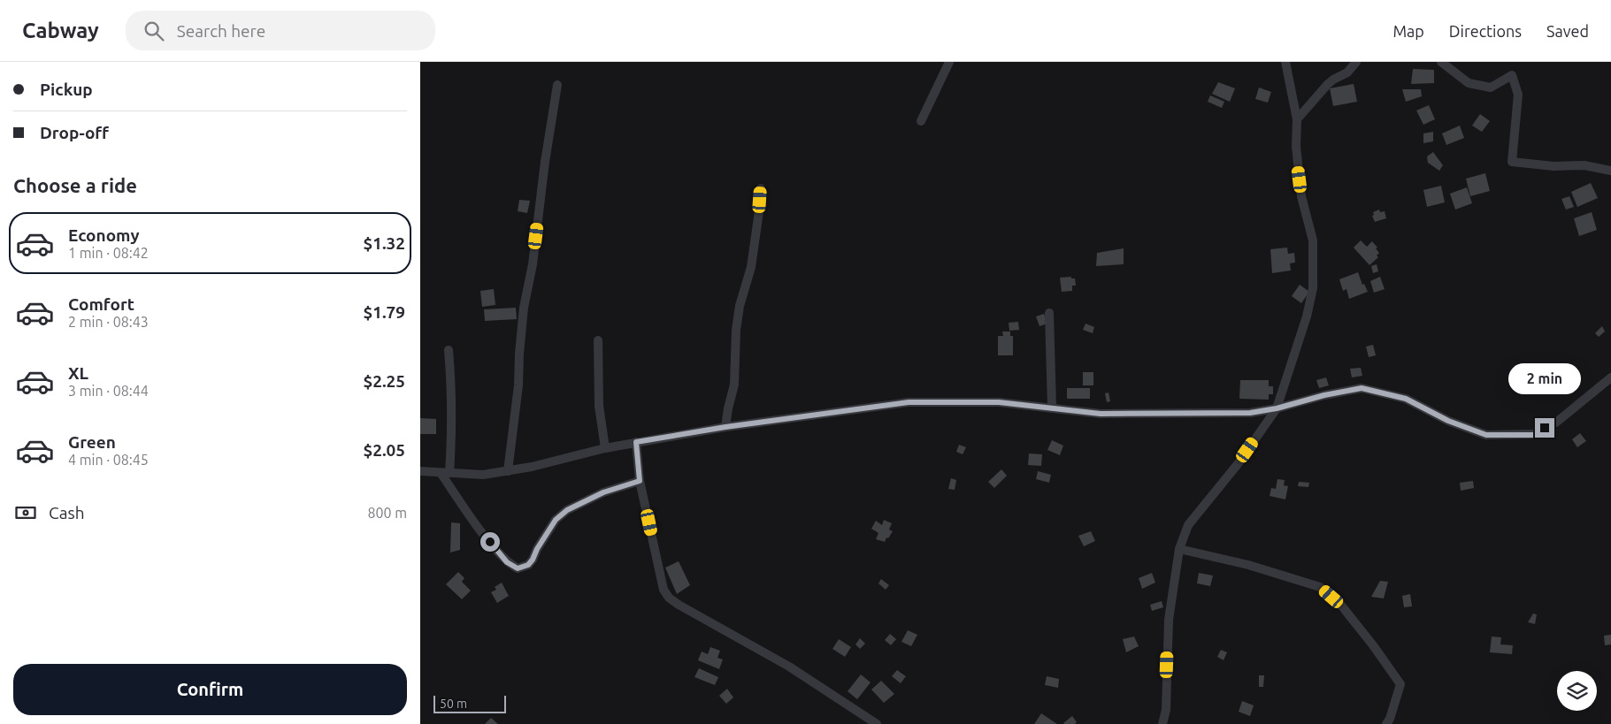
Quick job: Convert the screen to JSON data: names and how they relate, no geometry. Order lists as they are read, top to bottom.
{
  "scale_bar": "50 m",
  "page": {
    "header": "Cabway",
    "search": "Search here",
    "nav": ["Map", "Directions", "Saved"],
    "banner": ["Pickup", "Drop-off"],
    "heading": "Choose a ride",
    "list": [
      {
        "name": "Economy",
        "note": "1 min · 08:42",
        "value": "$1.32"
      },
      {
        "name": "Comfort",
        "note": "2 min · 08:43",
        "value": "$1.79"
      },
      {
        "name": "XL",
        "note": "3 min · 08:44",
        "value": "$2.25"
      },
      {
        "name": "Green",
        "note": "4 min · 08:45",
        "value": "$2.05"
      }
    ],
    "bubble": "2 min",
    "pay": ["Cash", "800 m"],
    "buttons": "Confirm",
    "scale": "50 m"
  }
}
